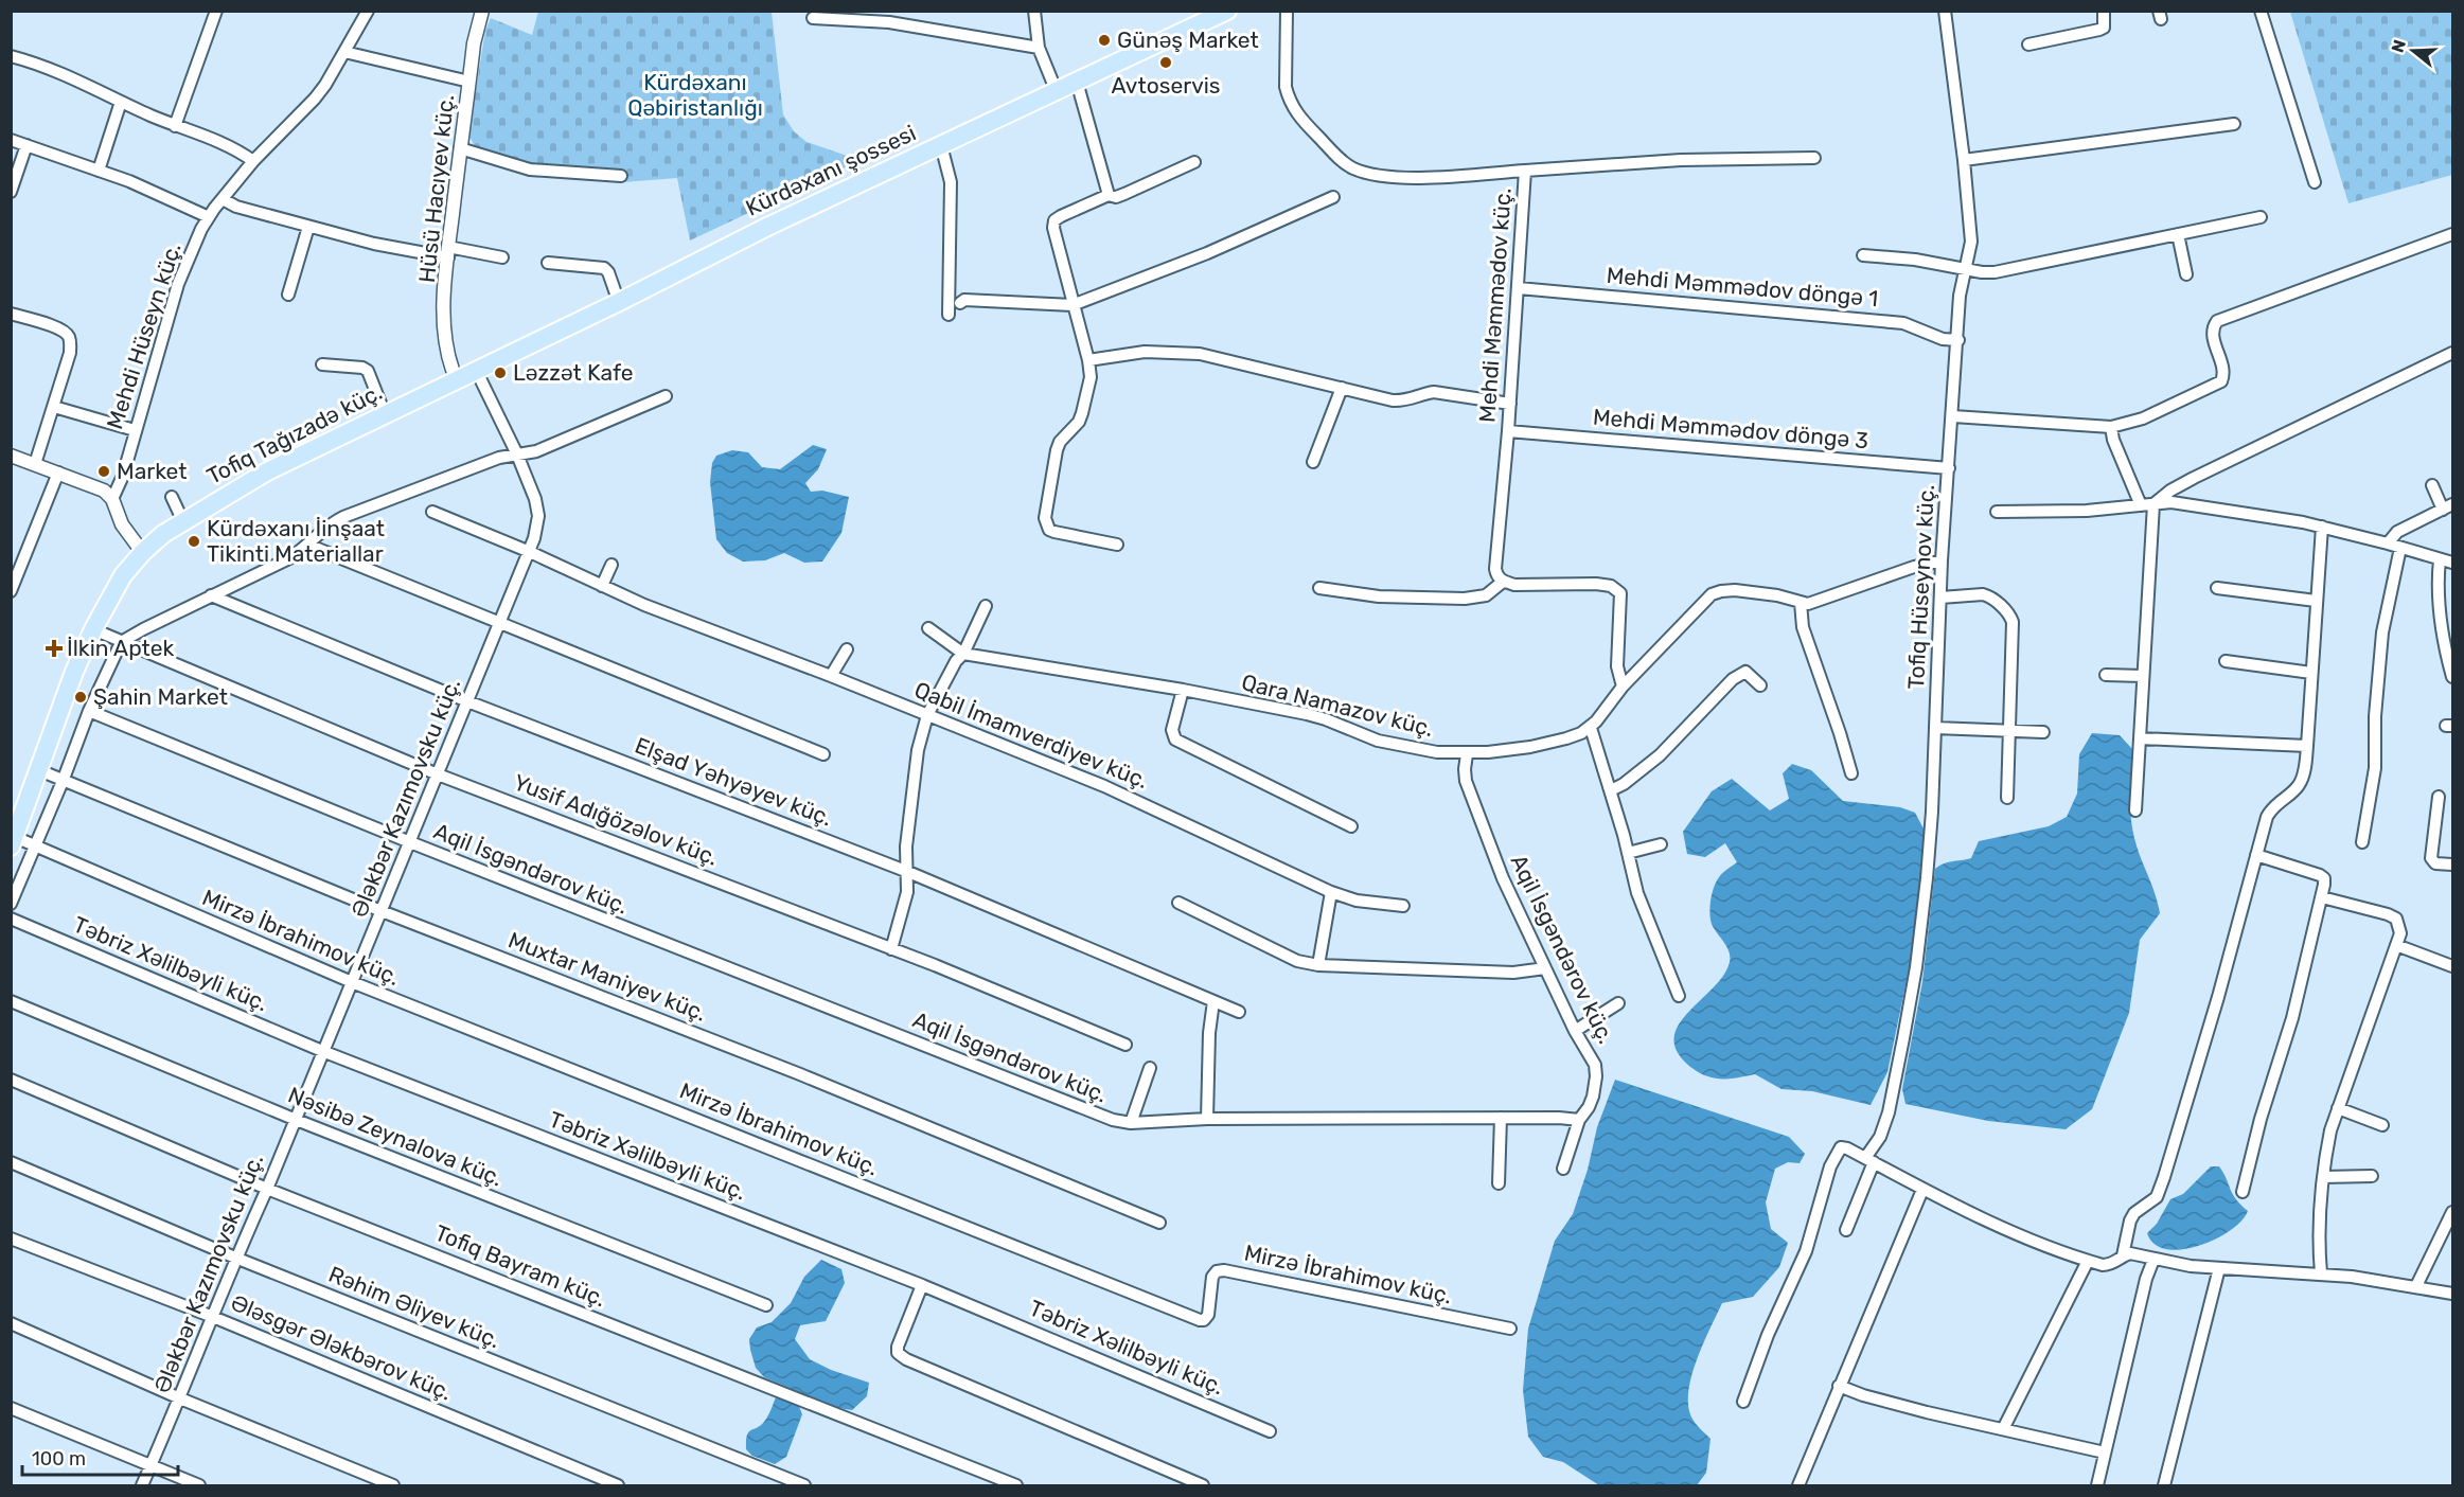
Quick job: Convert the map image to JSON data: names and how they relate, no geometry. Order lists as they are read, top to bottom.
{
  "streets": {
    "main road": ["Kürdəxanı şossesi", "Tofiq Tağızadə küç."],
    "street": [
      "Hüsü Hacıyev küç.",
      "Mehdi Məmmədov döngə 1",
      "Mehdi Məmmədov küç.",
      "Mehdi Hüseyn küç.",
      "Mehdi Məmmədov döngə 3",
      "Tofiq Hüseynov küç.",
      "Qara Namazov küç.",
      "Qabil İmamverdiyev küç.",
      "Elşad Yəhyəyev küç.",
      "Ələkbər Kazımovsku küç.",
      "Yusif Adığözəlov küç.",
      "Aqil İsgəndərov küç.",
      "Mirzə İbrahimov küç.",
      "Təbriz Xəlilbəyli küç.",
      "Muxtar Maniyev küç.",
      "Nəsibə Zeynalova küç.",
      "Tofiq Bayram küç.",
      "Rəhim Əliyev küç.",
      "Ələsgər Ələkbərov küç."
    ]
  },
  "crossings": [
    ["Kürdəxanı şossesi", "Hüsü Hacıyev küç."],
    ["Kürdəxanı şossesi", "Tofiq Tağızadə küç."],
    ["Kürdəxanı şossesi", "Ələkbər Kazımovsku küç."],
    ["Hüsü Hacıyev küç.", "Tofiq Tağızadə küç."],
    ["Mehdi Məmmədov döngə 1", "Mehdi Məmmədov küç."],
    ["Mehdi Məmmədov döngə 1", "Tofiq Hüseynov küç."],
    ["Mehdi Məmmədov küç.", "Mehdi Məmmədov döngə 3"],
    ["Mehdi Məmmədov döngə 3", "Tofiq Hüseynov küç."],
    ["Tofiq Tağızadə küç.", "Yusif Adığözəlov küç."],
    ["Tofiq Tağızadə küç.", "Mirzə İbrahimov küç."],
    ["Tofiq Tağızadə küç.", "Muxtar Maniyev küç."],
    ["Qara Namazov küç.", "Aqil İsgəndərov küç."],
    ["Qabil İmamverdiyev küç.", "Ələkbər Kazımovsku küç."],
    ["Elşad Yəhyəyev küç.", "Ələkbər Kazımovsku küç."],
    ["Ələkbər Kazımovsku küç.", "Yusif Adığözəlov küç."],
    ["Ələkbər Kazımovsku küç.", "Aqil İsgəndərov küç."],
    ["Ələkbər Kazımovsku küç.", "Mirzə İbrahimov küç."],
    ["Ələkbər Kazımovsku küç.", "Təbriz Xəlilbəyli küç."],
    ["Ələkbər Kazımovsku küç.", "Muxtar Maniyev küç."],
    ["Ələkbər Kazımovsku küç.", "Nəsibə Zeynalova küç."],
    ["Ələkbər Kazımovsku küç.", "Tofiq Bayram küç."],
    ["Ələkbər Kazımovsku küç.", "Rəhim Əliyev küç."],
    ["Ələkbər Kazımovsku küç.", "Ələsgər Ələkbərov küç."]
  ],
  "parks": ["Kürdəxanı Qəbiristanlığı"],
  "places": {
    "other": [
      "Günəş Market",
      "Avtoservis",
      "Ləzzət Kafe",
      "Market",
      "Kürdəxanı İinşaat Tikinti Materiallar",
      "Şahin Market"
    ],
    "health": ["İlkin Aptek"]
  },
  "scale_bar": "100 m",
  "north": "left"
}
